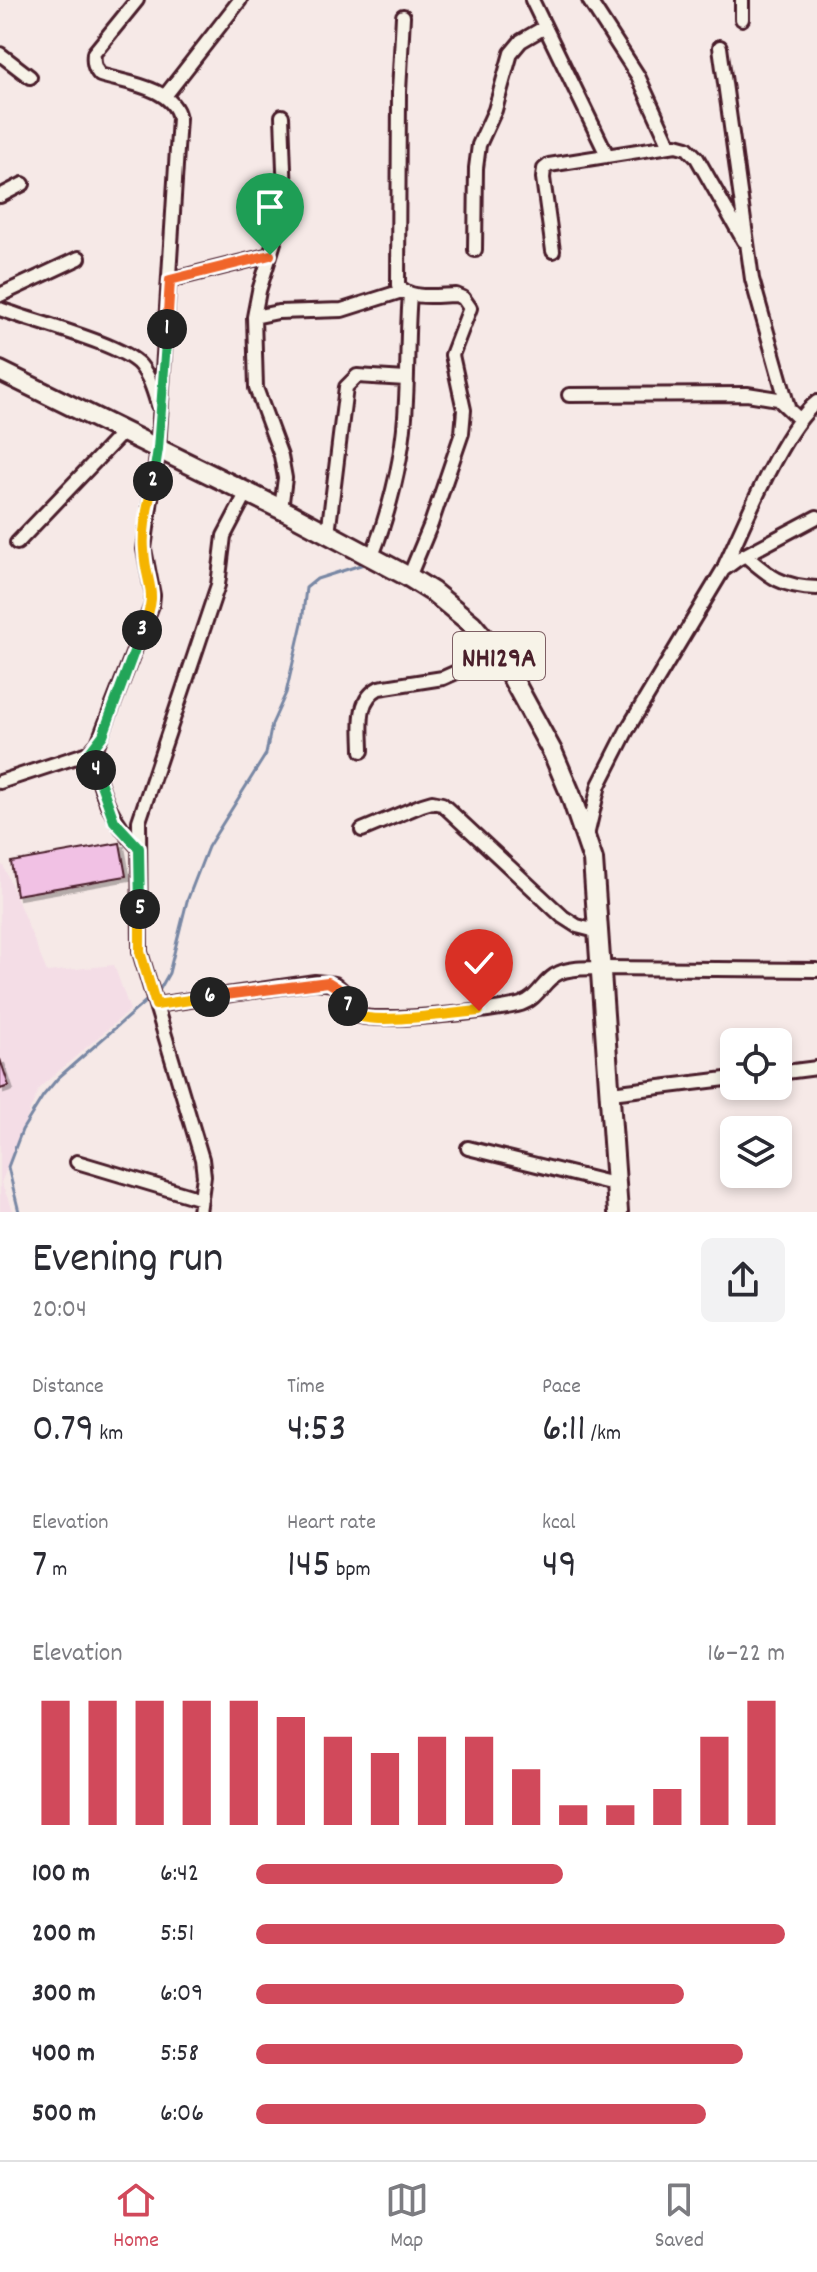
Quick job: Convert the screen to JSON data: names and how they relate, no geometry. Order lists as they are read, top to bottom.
{
  "streets": {
    "highway": ["NH129A"]
  },
  "page": {
    "pins": [
      "1",
      "2",
      "3",
      "4",
      "5",
      "6",
      "7"
    ],
    "heading": ["Evening run", "20:04"],
    "stats": [
      ["Distance", "0.79 km"],
      ["Time", "4:53"],
      ["Pace", "6:11 /km"],
      ["Elevation", "7 m"],
      ["Heart rate", "145 bpm"],
      ["kcal", "49"]
    ],
    "chart": ["Elevation", "16–22 m"],
    "list": [
      {
        "name": "100 m",
        "note": "6:42"
      },
      {
        "name": "200 m",
        "note": "5:51"
      },
      {
        "name": "300 m",
        "note": "6:09"
      },
      {
        "name": "400 m",
        "note": "5:58"
      },
      {
        "name": "500 m",
        "note": "6:06"
      }
    ],
    "tabs": ["Home", "Map", "Saved"]
  }
}
